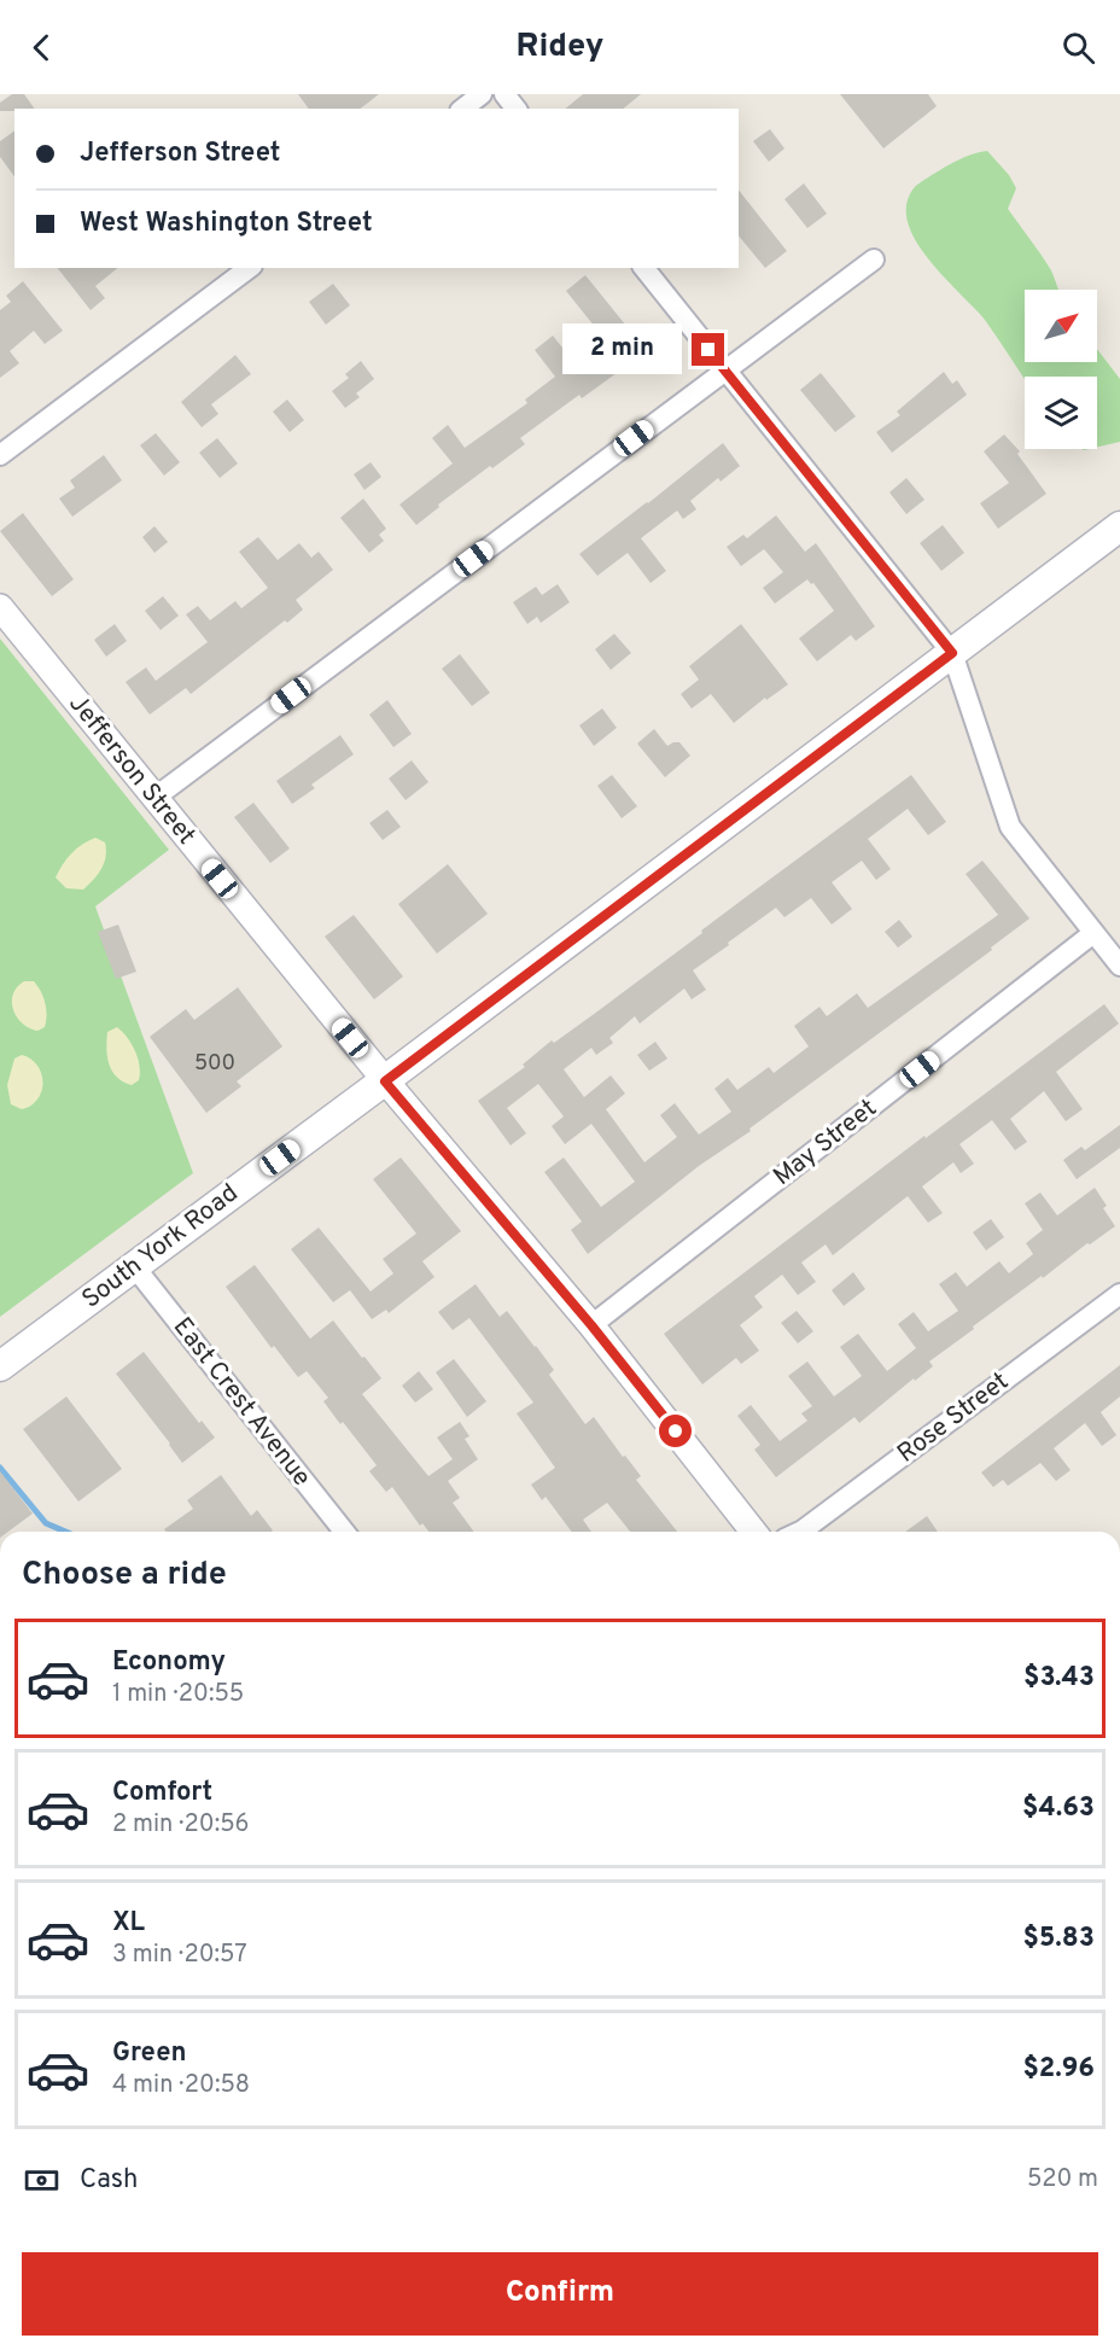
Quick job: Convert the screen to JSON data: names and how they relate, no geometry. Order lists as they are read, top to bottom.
{
  "streets": {
    "main road": ["South York Road"],
    "street": [
      "Jefferson Street",
      "May Street",
      "East Crest Avenue",
      "Rose Street"
    ]
  },
  "crossings": [
    ["Jefferson Street", "May Street"],
    ["Jefferson Street", "South York Road"],
    ["South York Road", "East Crest Avenue"]
  ],
  "house_numbers": ["500"],
  "north": "top right",
  "page": {
    "header": "Ridey",
    "banner": ["Jefferson Street", "West Washington Street"],
    "bubble": "2 min",
    "heading": "Choose a ride",
    "list": [
      {
        "name": "Economy",
        "note": "1 min · 20:55",
        "value": "$3.43"
      },
      {
        "name": "Comfort",
        "note": "2 min · 20:56",
        "value": "$4.63"
      },
      {
        "name": "XL",
        "note": "3 min · 20:57",
        "value": "$5.83"
      },
      {
        "name": "Green",
        "note": "4 min · 20:58",
        "value": "$2.96"
      }
    ],
    "pay": ["Cash", "520 m"],
    "buttons": "Confirm"
  }
}
